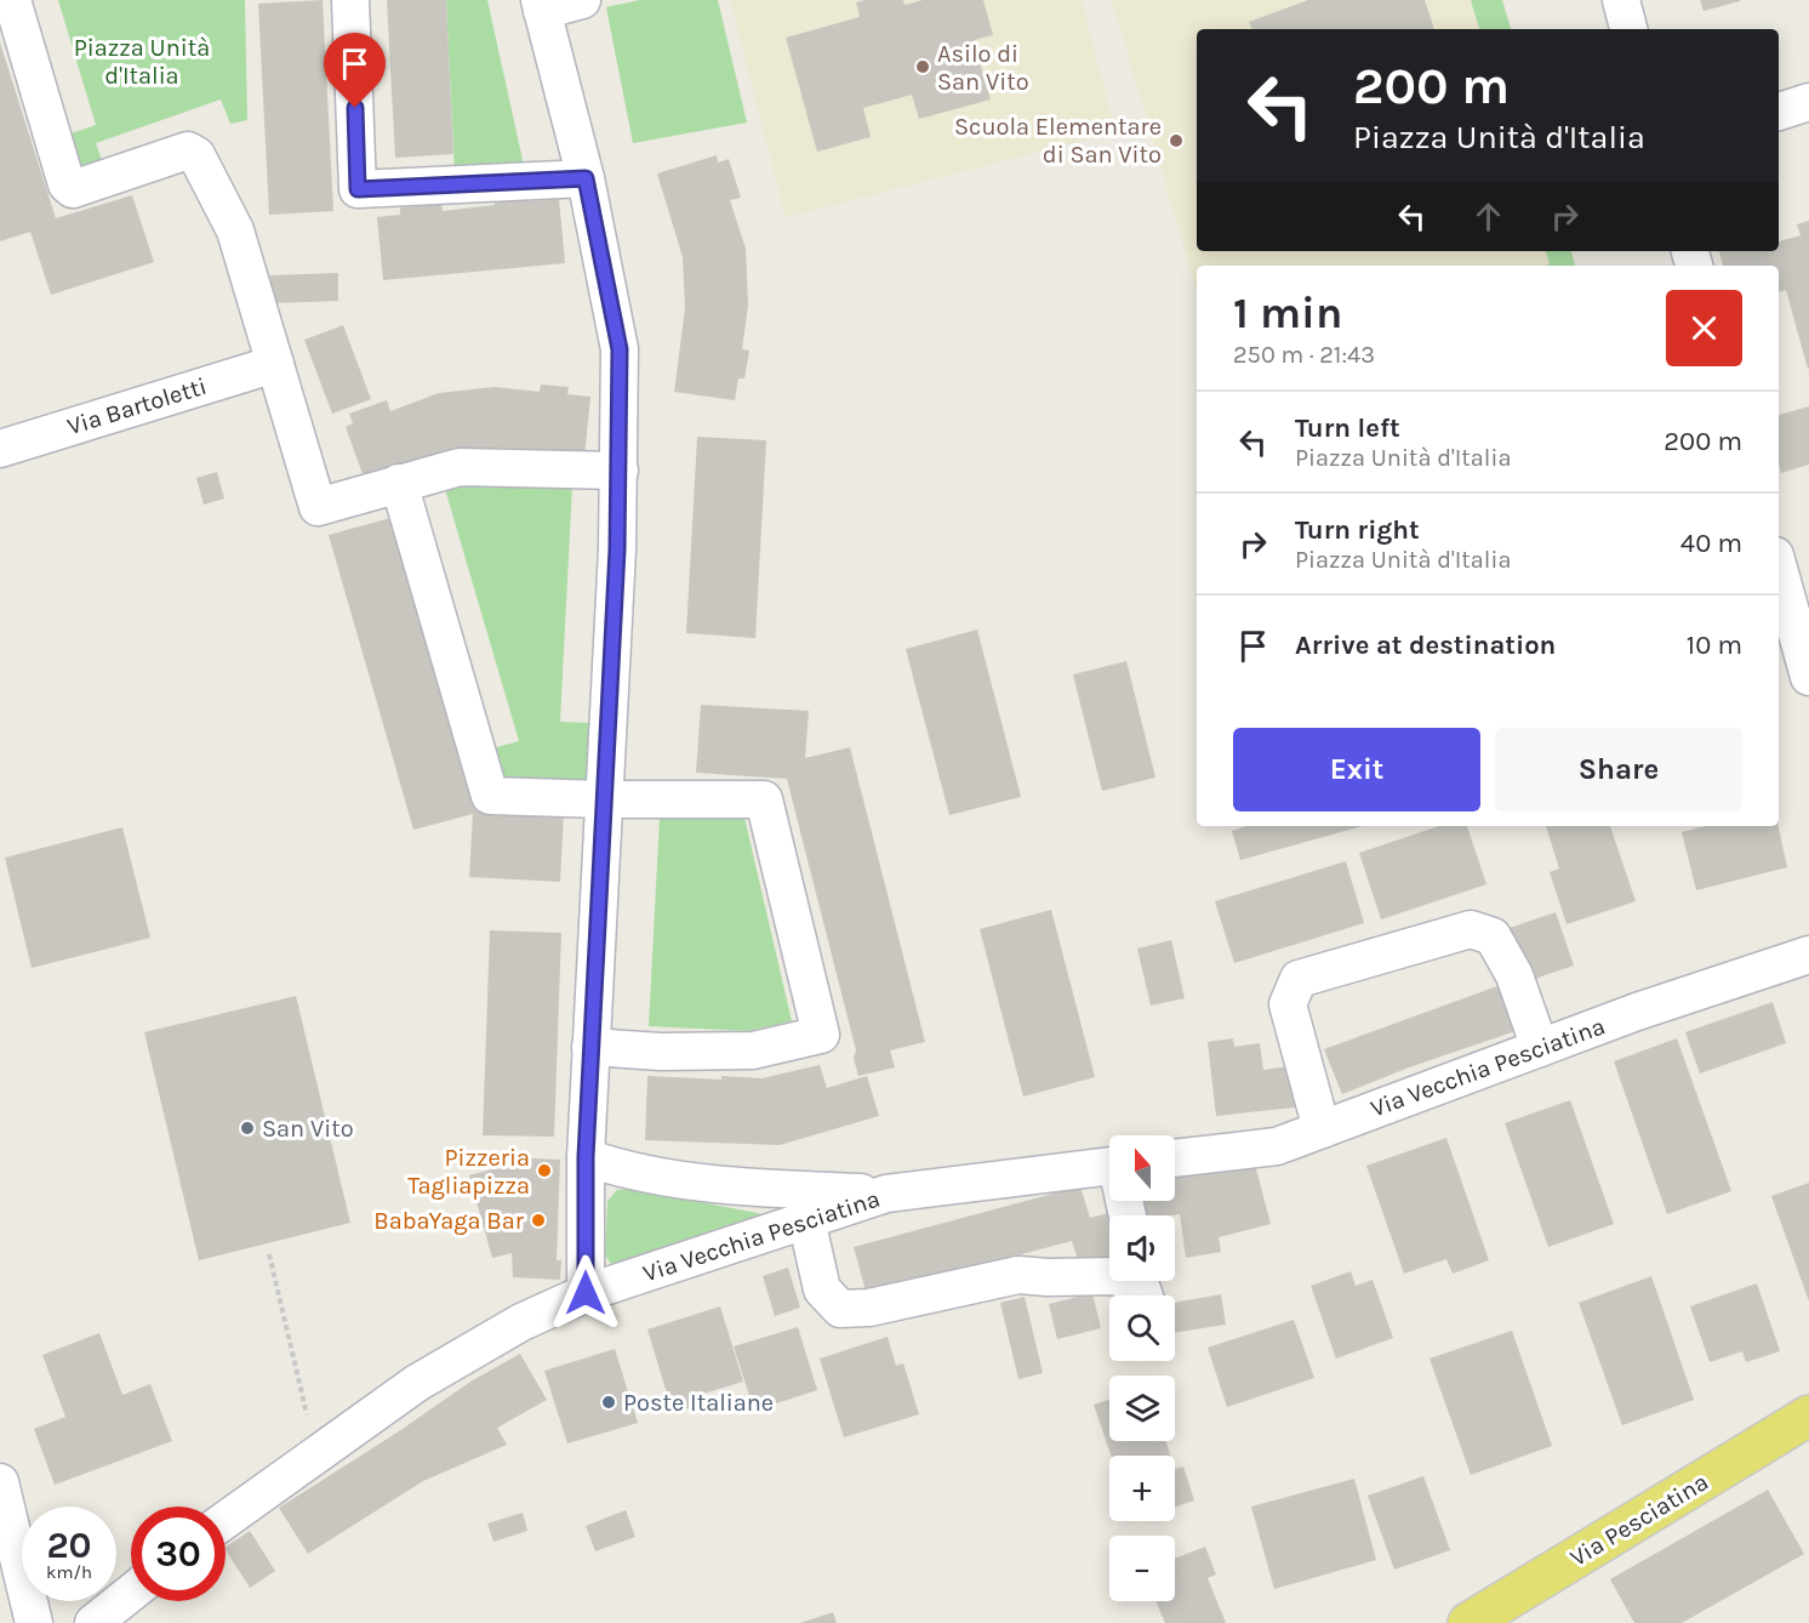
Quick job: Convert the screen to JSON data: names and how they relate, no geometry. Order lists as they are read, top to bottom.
{
  "streets": {
    "main road": ["Via Pesciatina"],
    "street": ["Via Bartoletti", "Via Vecchia Pesciatina"]
  },
  "parks": ["Piazza Unità d'Italia"],
  "places": [
    "Asilo di San Vito",
    "Scuola Elementare di San Vito",
    "San Vito",
    "Pizzeria Tagliapizza",
    "BabaYaga Bar",
    "Poste Italiane"
  ],
  "north": "top",
  "page": {
    "turn": ["200 m", "Piazza Unità d'Italia"],
    "heading": ["1 min", "250 m · 21:43"],
    "list": [
      {
        "name": "Turn left",
        "note": "Piazza Unità d'Italia",
        "value": "200 m"
      },
      {
        "name": "Turn right",
        "note": "Piazza Unità d'Italia",
        "value": "40 m"
      },
      {
        "name": "Arrive at destination",
        "value": "10 m"
      }
    ],
    "buttons": ["Exit", "Share"],
    "map_buttons": ["+", "−"],
    "speed": "20 km/h",
    "limit": "30"
  }
}
